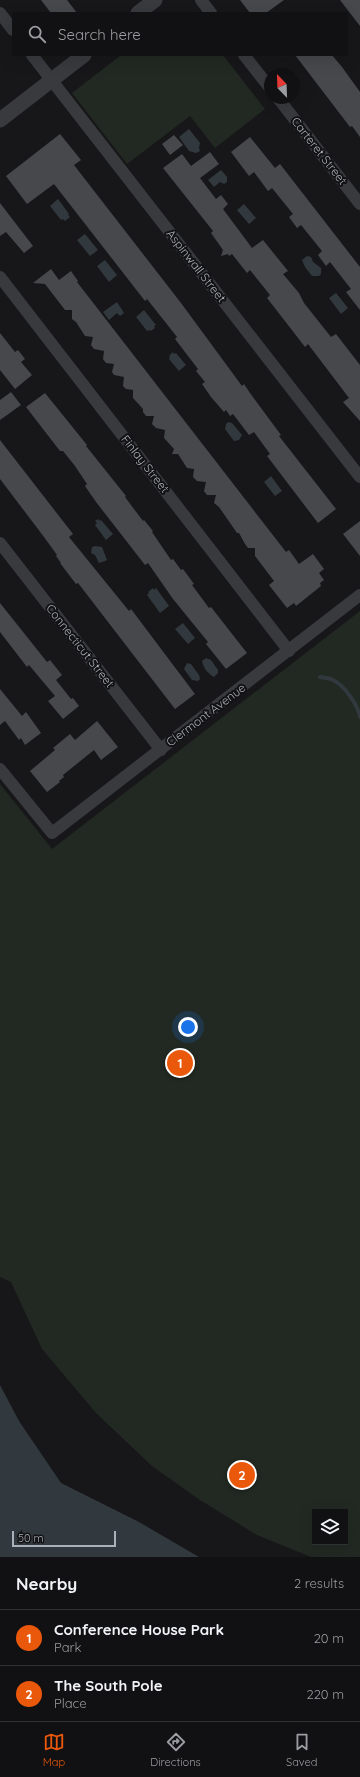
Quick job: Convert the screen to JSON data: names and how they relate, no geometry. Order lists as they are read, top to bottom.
{
  "streets": {
    "street": [
      "Carteret Street",
      "Aspinwall Street",
      "Finlay Street",
      "Connecticut Street",
      "Clermont Avenue"
    ]
  },
  "crossings": [
    ["Finlay Street", "Clermont Avenue"],
    ["Connecticut Street", "Clermont Avenue"]
  ],
  "scale_bar": "50 m",
  "north": "top left",
  "page": {
    "search": "Search here",
    "pins": ["1", "2"],
    "scale": "50 m",
    "heading": ["Nearby", "2 results"],
    "list": [
      {
        "mark": "1",
        "name": "Conference House Park",
        "note": "Park",
        "value": "20 m"
      },
      {
        "mark": "2",
        "name": "The South Pole",
        "note": "Place",
        "value": "220 m"
      }
    ],
    "nav": ["Map", "Directions", "Saved"]
  }
}
